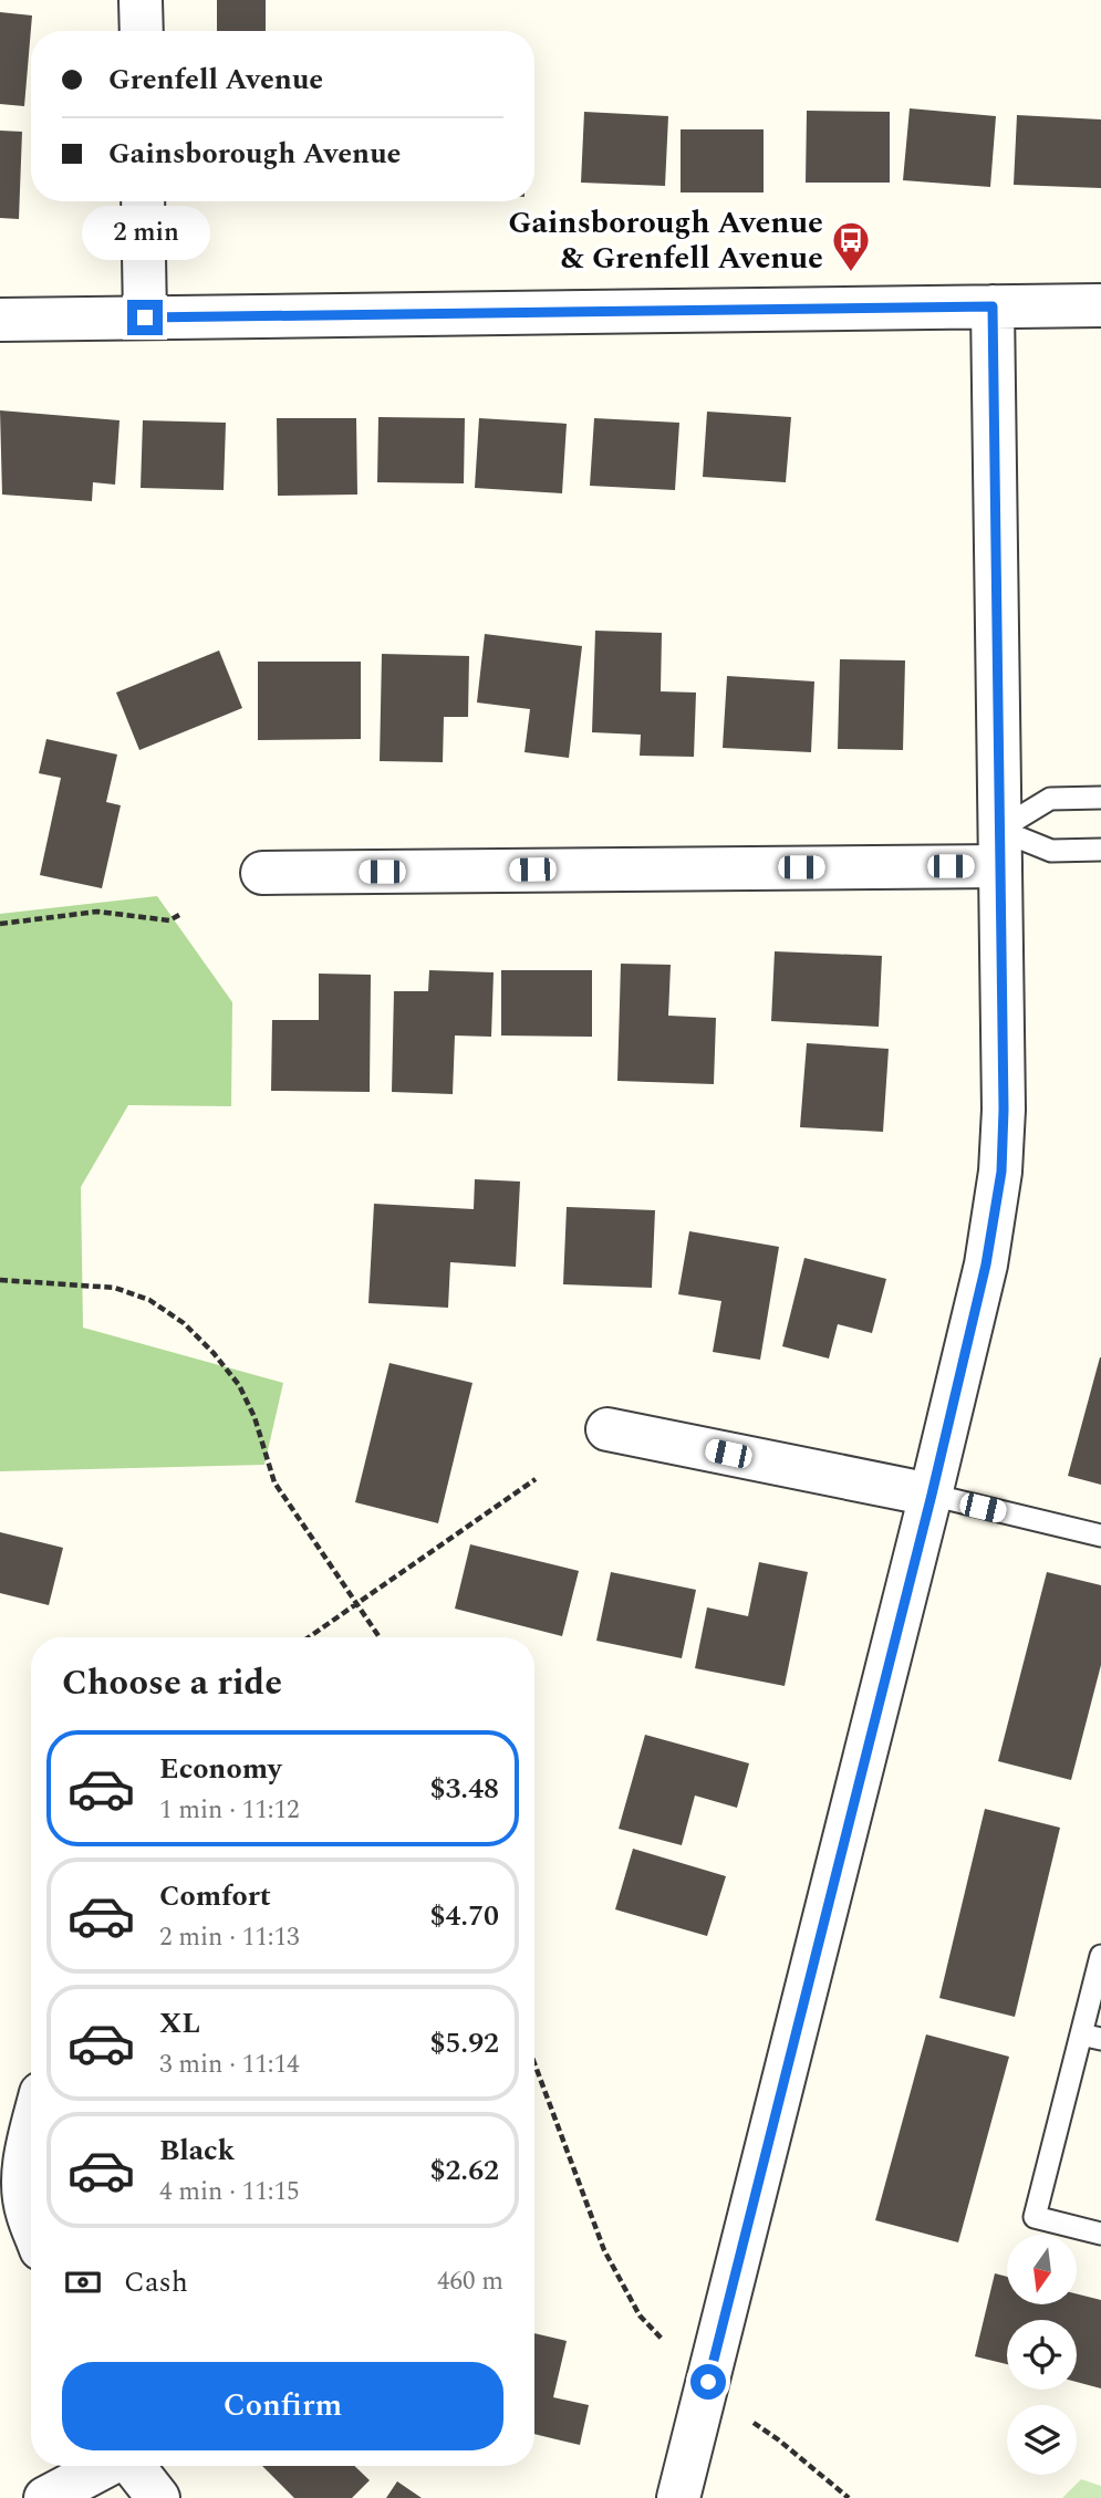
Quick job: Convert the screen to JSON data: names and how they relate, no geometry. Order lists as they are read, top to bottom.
{
  "places": {
    "bus stop": ["Gainsborough Avenue & Grenfell Avenue"]
  },
  "north": "bottom",
  "page": {
    "banner": ["Grenfell Avenue", "Gainsborough Avenue"],
    "bubble": "2 min",
    "heading": "Choose a ride",
    "list": [
      {
        "name": "Economy",
        "note": "1 min · 11:12",
        "value": "$3.48"
      },
      {
        "name": "Comfort",
        "note": "2 min · 11:13",
        "value": "$4.70"
      },
      {
        "name": "XL",
        "note": "3 min · 11:14",
        "value": "$5.92"
      },
      {
        "name": "Black",
        "note": "4 min · 11:15",
        "value": "$2.62"
      }
    ],
    "pay": ["Cash", "460 m"],
    "buttons": "Confirm"
  }
}
